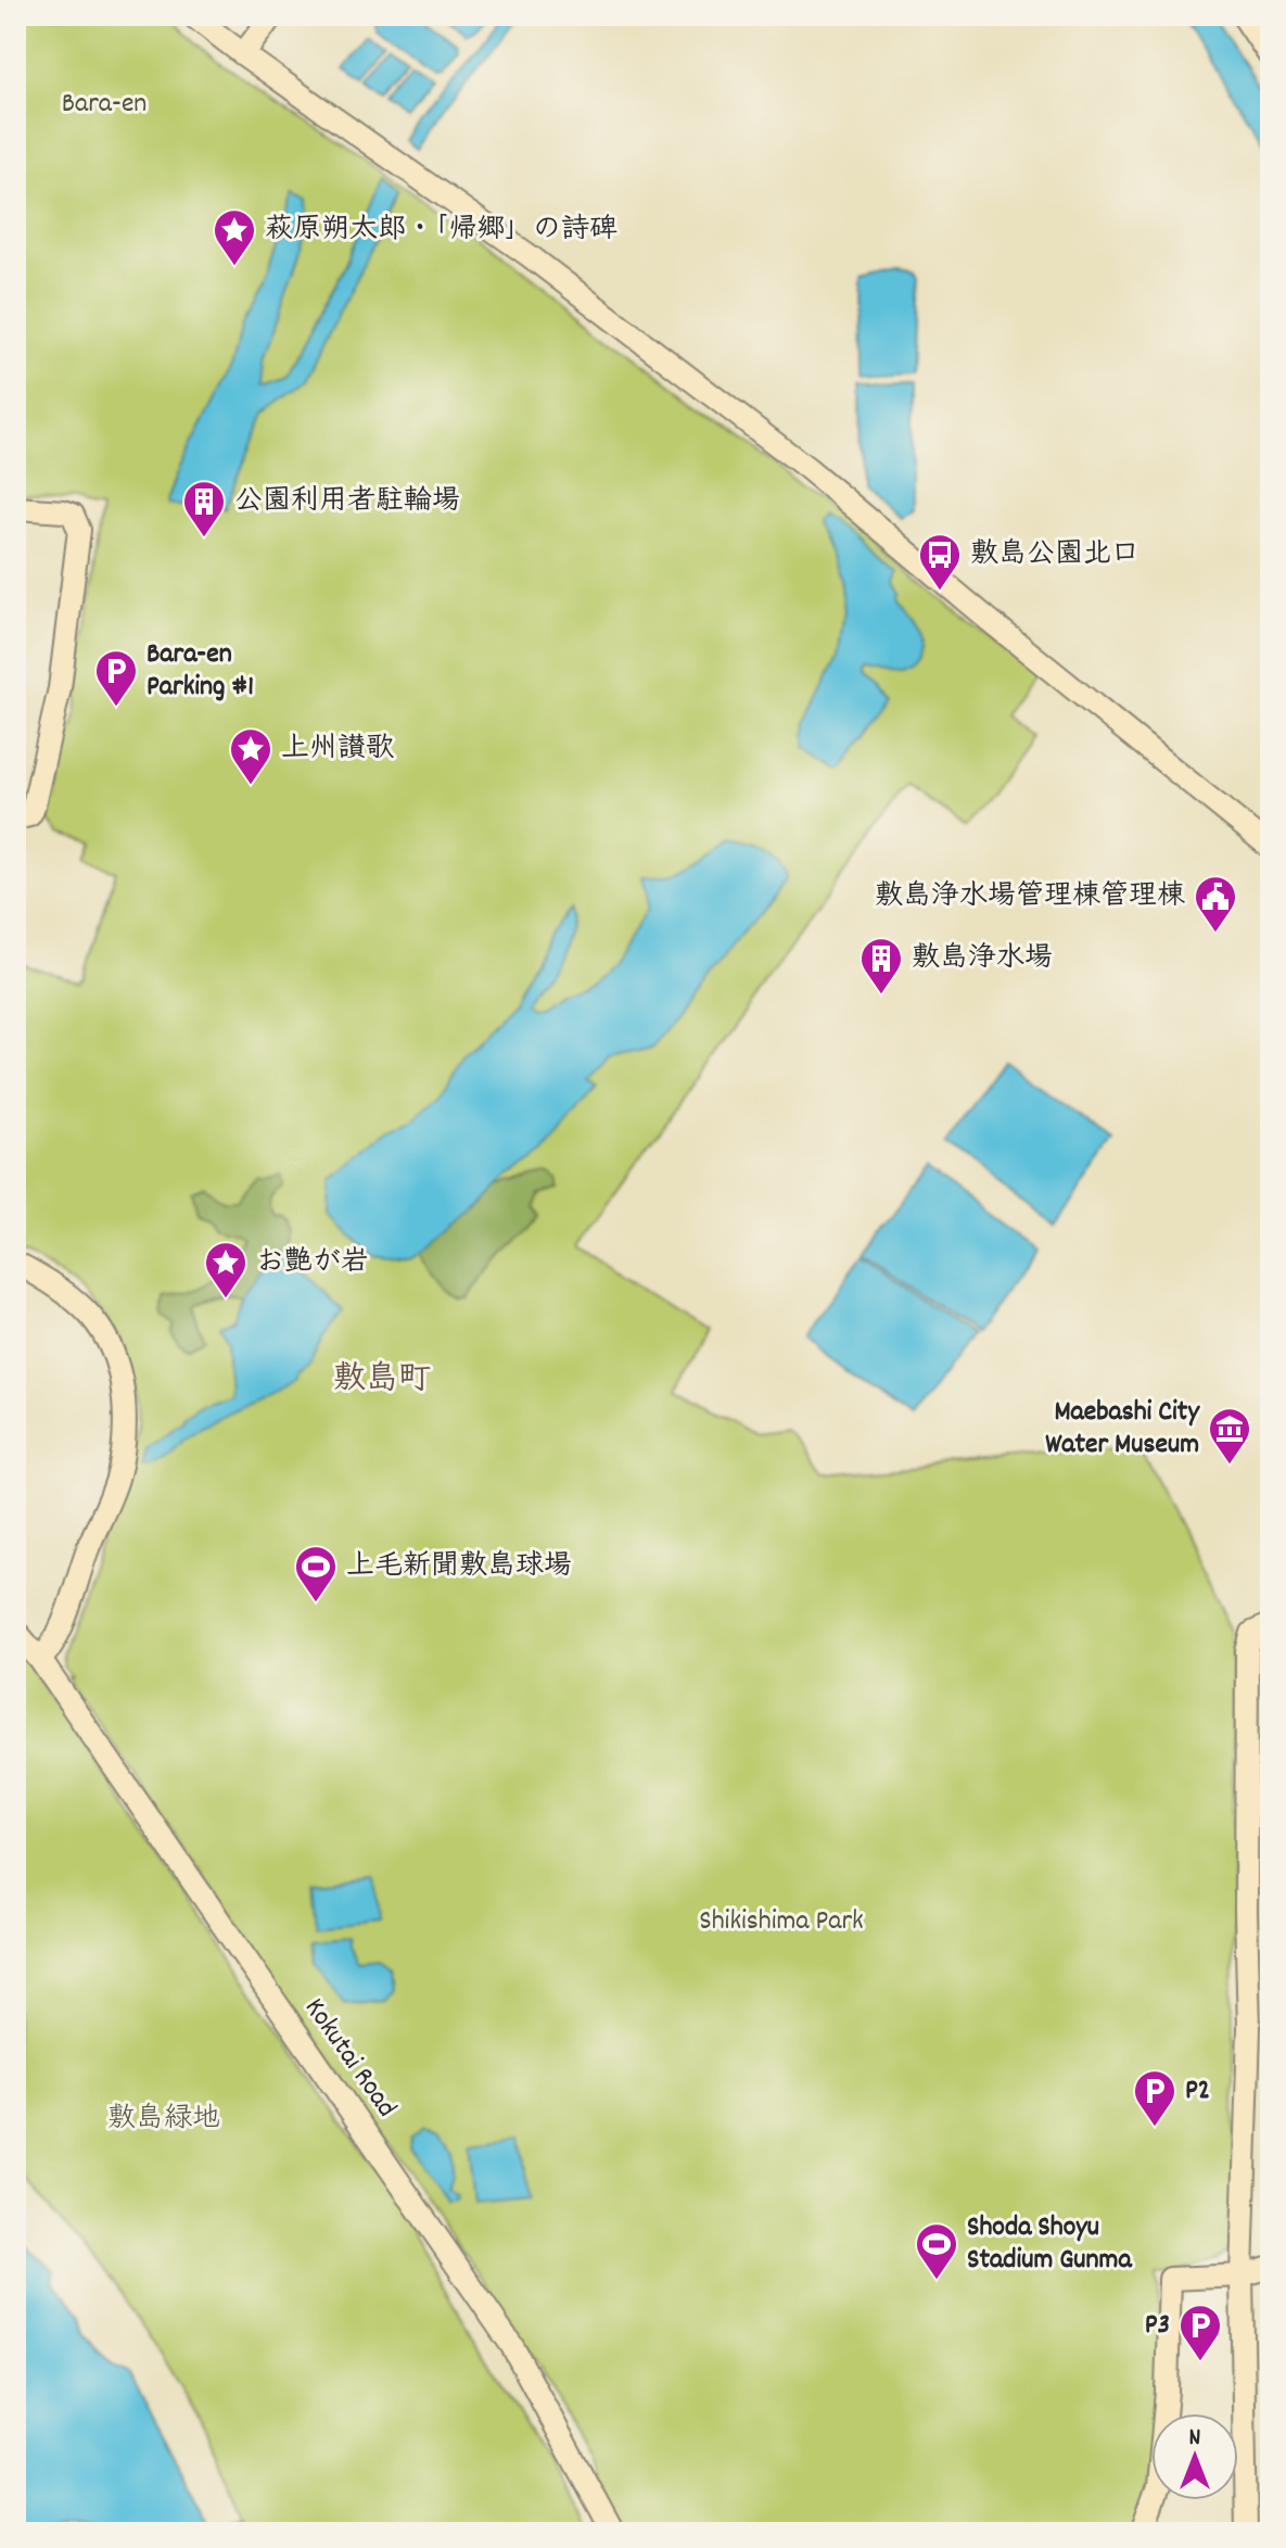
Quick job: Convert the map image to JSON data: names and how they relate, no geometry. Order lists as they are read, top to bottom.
{
  "streets": {
    "street": ["Kokutai Road"]
  },
  "districts": ["敷島町"],
  "parks": ["Bara-en", "Shikishima Park", "敷島緑地"],
  "places": {
    "place": ["萩原朔太郎・「帰郷」の詩碑", "上州讃歌", "お艶が岩"],
    "building": ["公園利用者駐輪場", "敷島浄水場"],
    "bus stop": ["敷島公園北口"],
    "parking": ["Bara-en Parking #1", "P2", "P3"],
    "public building": ["敷島浄水場管理棟管理棟"],
    "museum": ["Maebashi City Water Museum"],
    "sports": ["上毛新聞敷島球場", "Shoda Shoyu Stadium Gunma"]
  },
  "north": "top"
}
